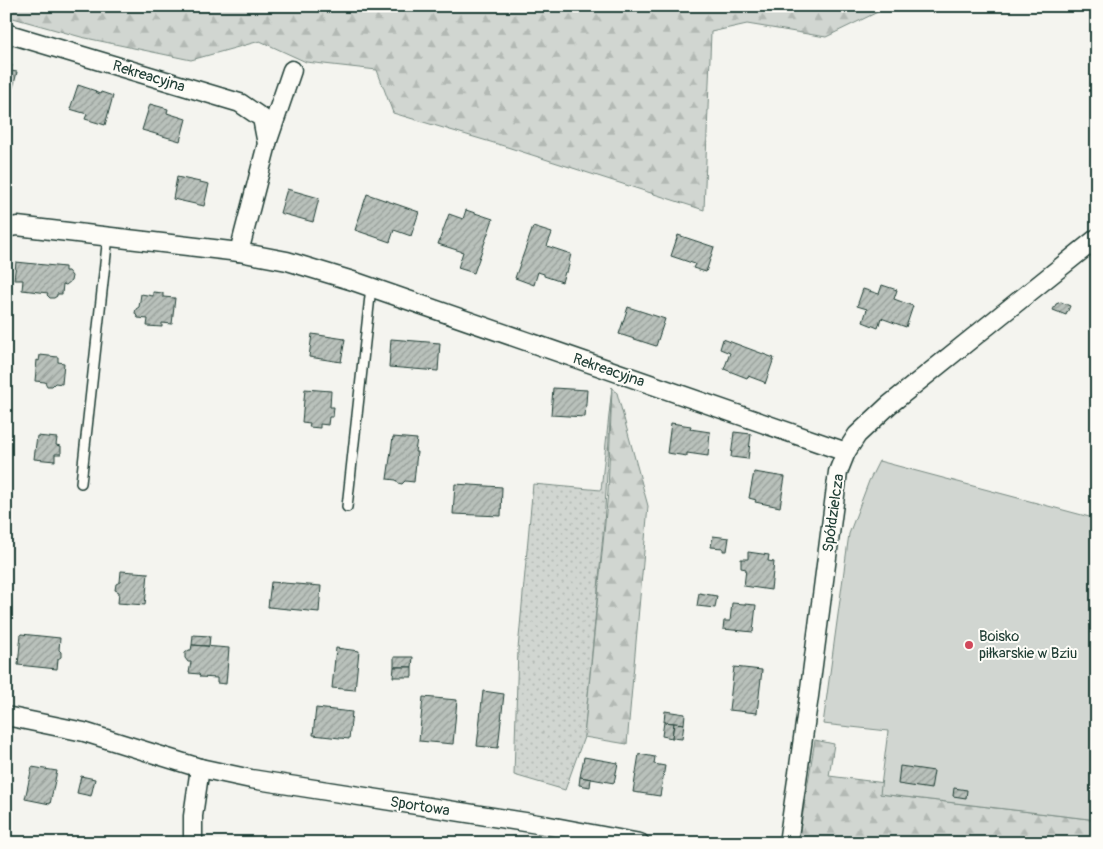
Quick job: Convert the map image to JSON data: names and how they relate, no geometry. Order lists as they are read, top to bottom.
{
  "streets": {
    "street": ["Rekreacyjna", "Spółdzielcza", "Sportowa"]
  },
  "crossings": [
    ["Rekreacyjna", "Spółdzielcza"]
  ],
  "places": ["Boisko piłkarskie w Bziu"]
}
